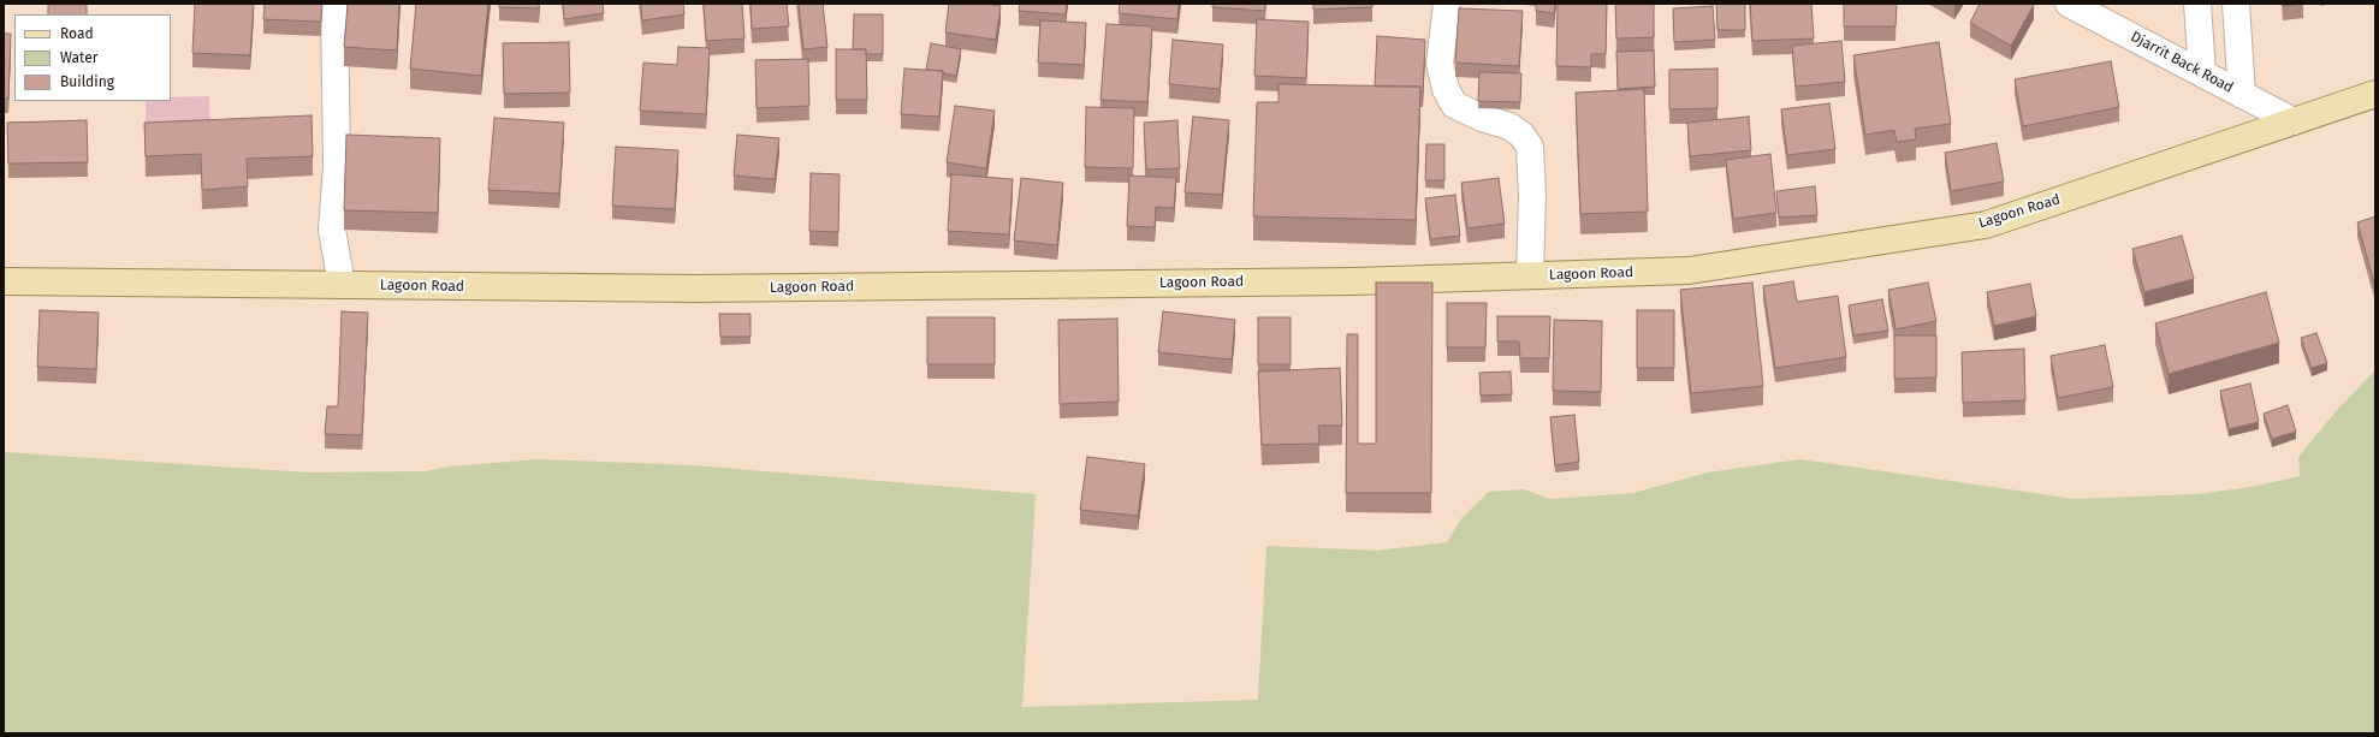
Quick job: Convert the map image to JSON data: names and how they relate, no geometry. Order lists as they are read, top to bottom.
{
  "streets": {
    "main road": ["Lagoon Road"],
    "street": ["Djarrit Back Road"]
  },
  "crossings": [
    ["Djarrit Back Road", "Lagoon Road"]
  ],
  "legend": ["Road", "Water", "Building"]
}
